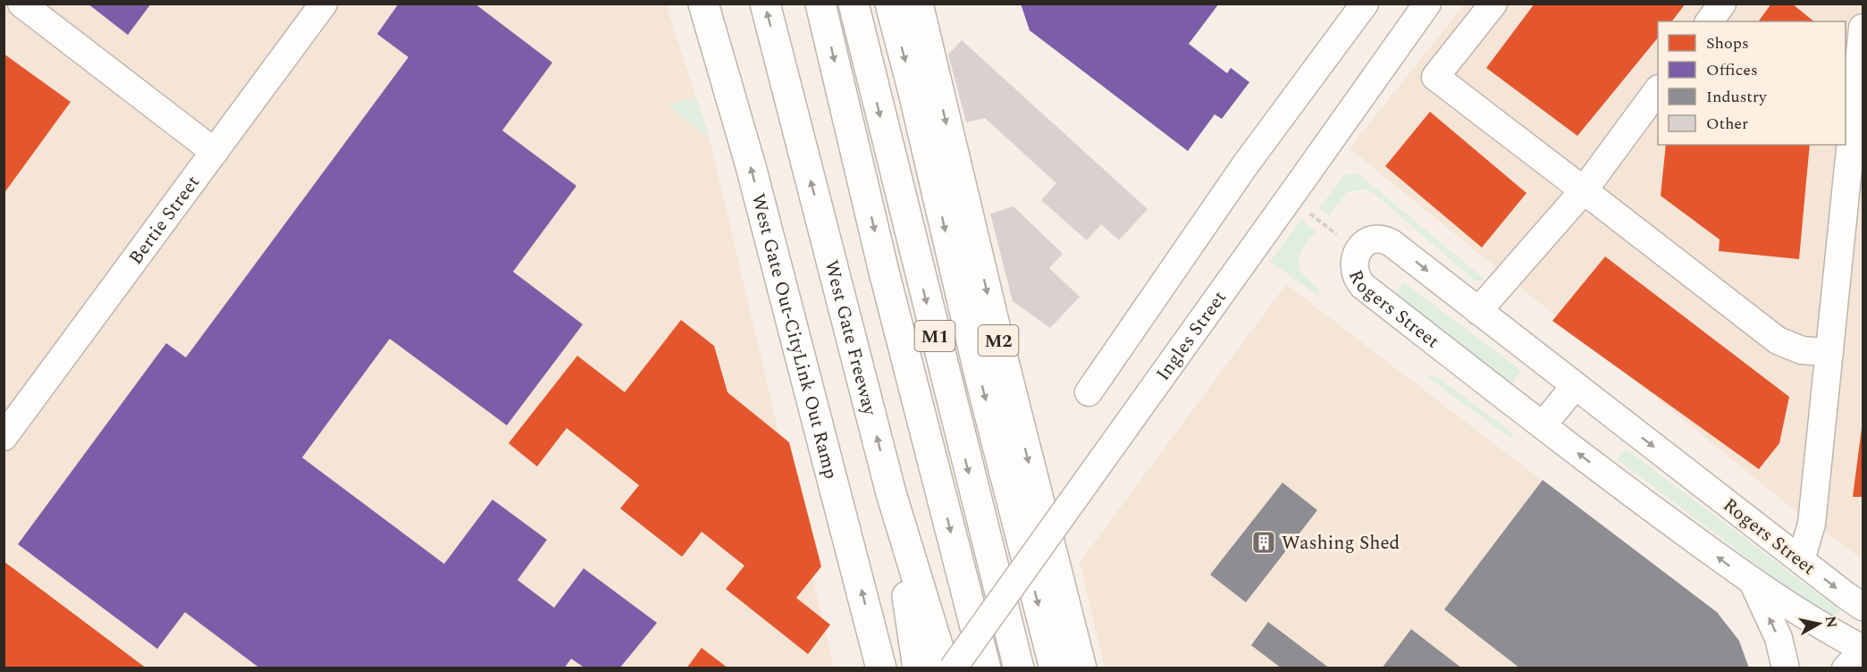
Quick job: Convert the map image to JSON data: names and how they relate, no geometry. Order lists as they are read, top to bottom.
{
  "streets": {
    "highway": [
      "West Gate Out-CityLink Out Ramp",
      "M1",
      "West Gate Freeway",
      "M2"
    ],
    "street": ["Bertie Street", "Rogers Street", "Ingles Street"]
  },
  "places": {
    "building": ["Washing Shed"]
  },
  "legend": [
    "Shops",
    "Offices",
    "Industry",
    "Other"
  ],
  "north": "right"
}
